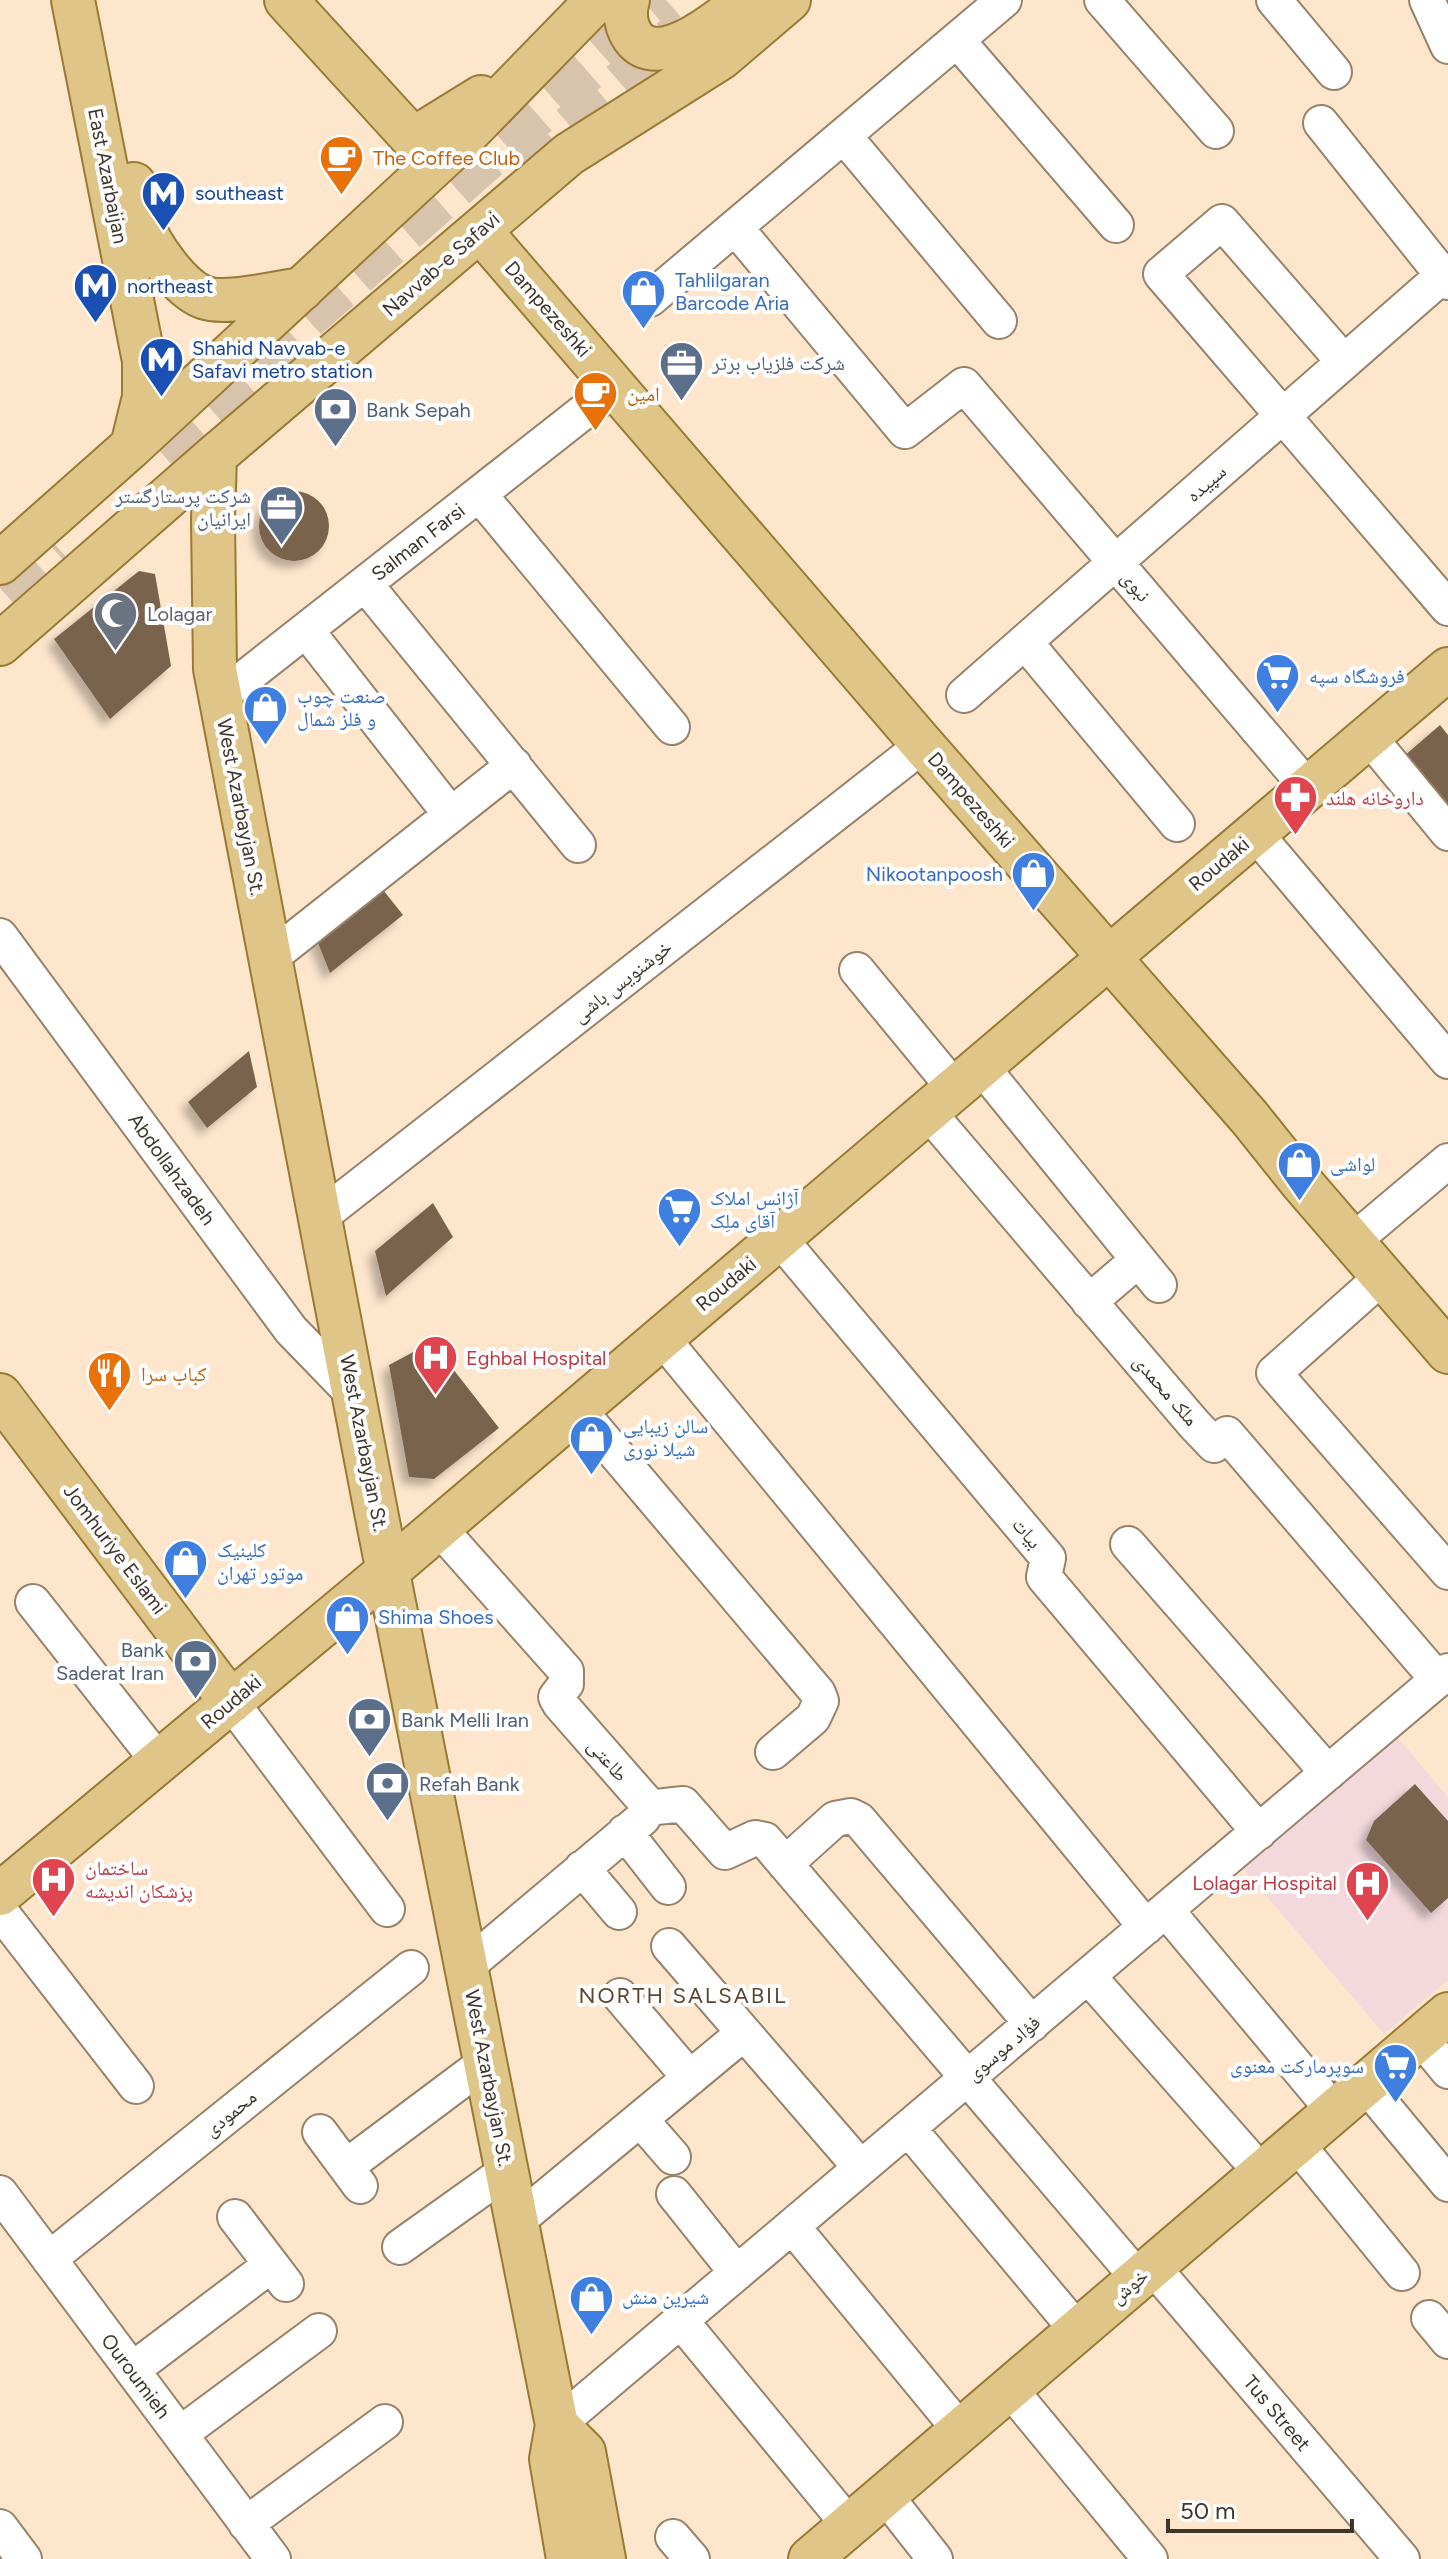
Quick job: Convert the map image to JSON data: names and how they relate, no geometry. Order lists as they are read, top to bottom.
{
  "streets": {
    "main road": [
      "East Azarbaijan",
      "Navvab-e Safavi",
      "Dampezeshki",
      "West Azarbayjan St.",
      "Roudaki",
      "Jomhuriye Eslami",
      "خوش"
    ],
    "street": [
      "سپیده",
      "Salman Farsi",
      "نبوی",
      "خوشنویس باشی",
      "Abdollahzadeh",
      "ملک محمدی",
      "بیات",
      "طاعتی",
      "فؤاد موسوی",
      "محمودی",
      "Ouroumieh",
      "Tus Street"
    ]
  },
  "crossings": [
    ["Navvab-e Safavi", "West Azarbayjan St."],
    ["Dampezeshki", "Salman Farsi"],
    ["Dampezeshki", "Roudaki"],
    ["Dampezeshki", "خوشنویس باشی"],
    ["سپیده", "نبوی"],
    ["Salman Farsi", "West Azarbayjan St."],
    ["نبوی", "Roudaki"],
    ["West Azarbayjan St.", "Roudaki"],
    ["West Azarbayjan St.", "خوشنویس باشی"],
    ["West Azarbayjan St.", "Abdollahzadeh"],
    ["West Azarbayjan St.", "فؤاد موسوی"],
    ["Roudaki", "ملک محمدی"],
    ["Roudaki", "بیات"],
    ["Roudaki", "Jomhuriye Eslami"],
    ["Roudaki", "طاعتی"],
    ["ملک محمدی", "فؤاد موسوی"],
    ["بیات", "فؤاد موسوی"],
    ["طاعتی", "Tus Street"],
    ["فؤاد موسوی", "Tus Street"],
    ["محمودی", "Ouroumieh"],
    ["خوش", "Tus Street"]
  ],
  "districts": ["NORTH SALSABIL"],
  "places": {
    "cafe": ["The Coffee Club", "امین"],
    "metro station": ["southeast", "northeast", "Shahid Navvab-e Safavi metro station"],
    "shop": [
      "Tahlilgaran Barcode Aria",
      "صنعت چوب و فلز شمال",
      "Nikootanpoosh",
      "لواشی",
      "سالن زیبایی شیلا نوری",
      "کلینیک موتور تهران",
      "Shima Shoes",
      "شیرین منش"
    ],
    "office": ["شرکت فلزیاب برتر", "شرکت پرستارگستر ایرانیان"],
    "bank": [
      "Bank Sepah",
      "Bank Saderat Iran",
      "Bank Melli Iran",
      "Refah Bank"
    ],
    "mosque": ["Lolagar"],
    "supermarket": ["فروشگاه سپه", "آژانس املاک آقای ملِک", "سوپرمارکت معنوی"],
    "pharmacy": ["داروخانه هلند"],
    "hospital": ["Eghbal Hospital", "ساختمان پزشکان اندیشه", "Lolagar Hospital"],
    "restaurant": ["کباب سرا"]
  },
  "scale_bar": "50 m"
}
